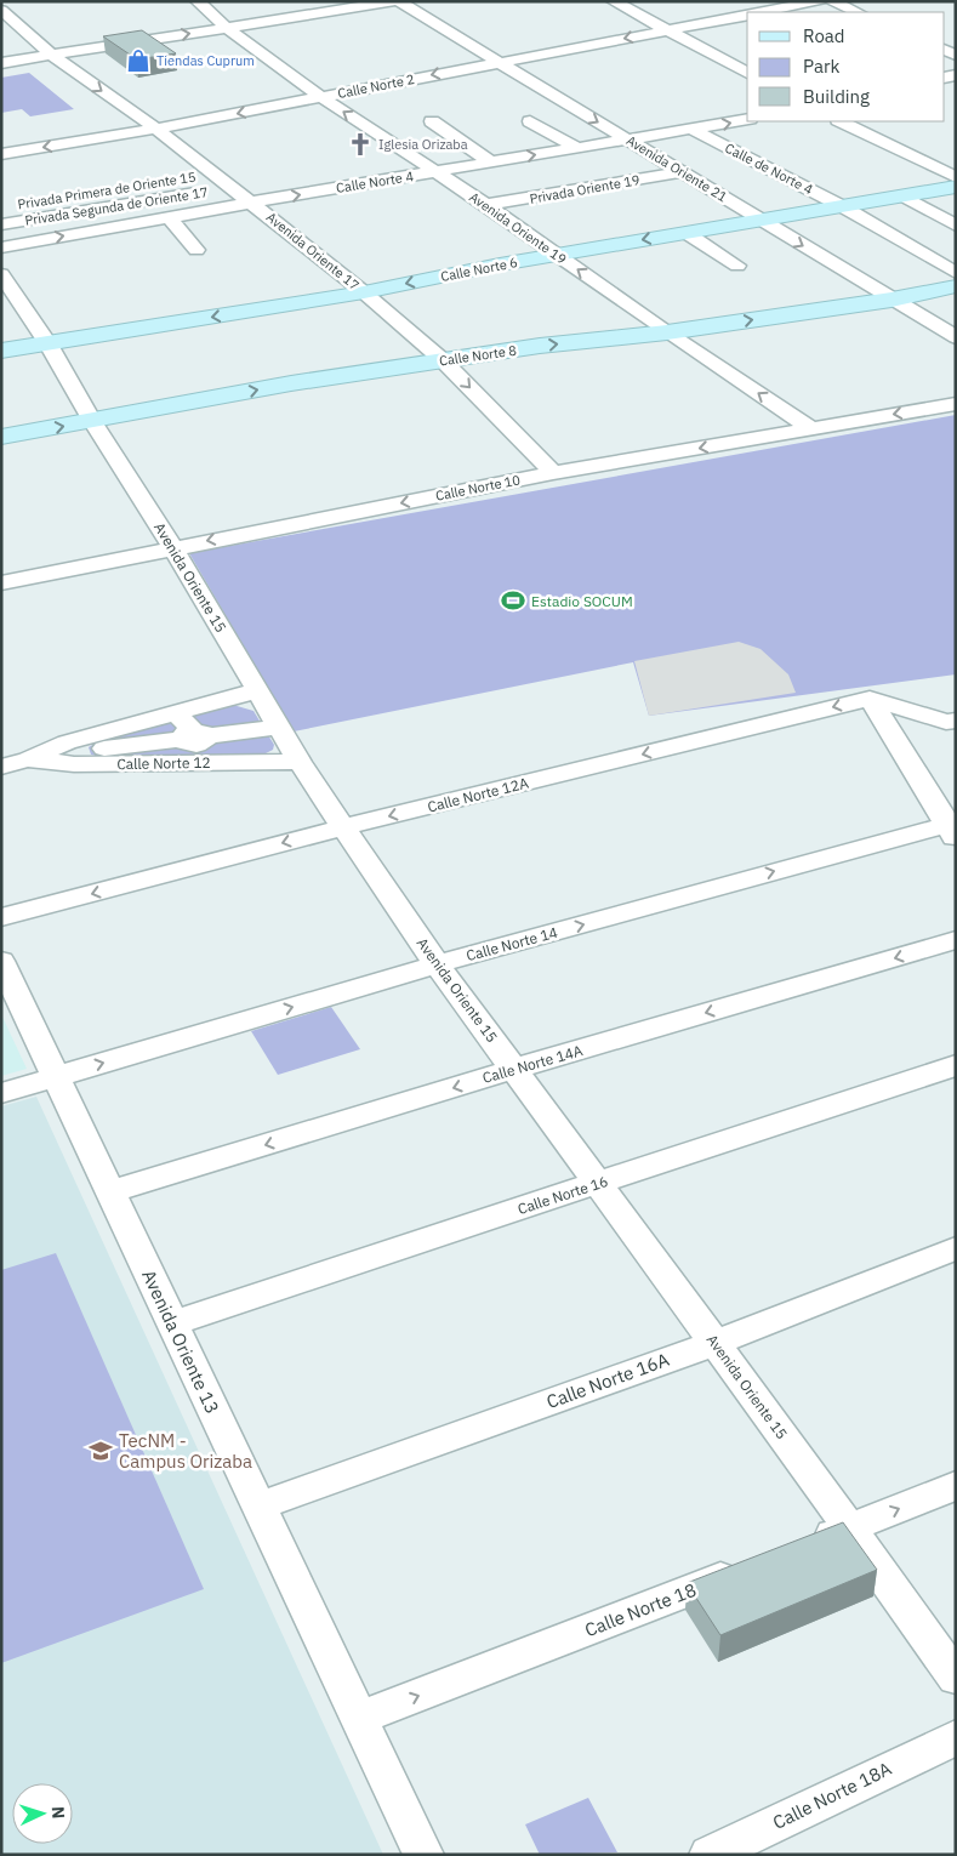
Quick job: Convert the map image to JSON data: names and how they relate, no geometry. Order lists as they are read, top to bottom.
{
  "streets": {
    "street": [
      "Calle Norte 2",
      "Avenida Oriente 21",
      "Calle de Norte 4",
      "Calle Norte 4",
      "Privada Oriente 19",
      "Privada Primera de Oriente 15",
      "Privada Segunda de Oriente 17",
      "Avenida Oriente 19",
      "Avenida Oriente 17",
      "Calle Norte 6",
      "Calle Norte 8",
      "Calle Norte 10",
      "Avenida Oriente 15",
      "Calle Norte 12",
      "Calle Norte 12A",
      "Calle Norte 14",
      "Calle Norte 14A",
      "Calle Norte 16",
      "Avenida Oriente 13",
      "Calle Norte 16A",
      "Calle Norte 18",
      "Calle Norte 18A"
    ]
  },
  "crossings": [
    ["Calle Norte 2", "Avenida Oriente 21"],
    ["Calle Norte 2", "Avenida Oriente 19"],
    ["Calle Norte 2", "Avenida Oriente 17"],
    ["Avenida Oriente 21", "Calle Norte 4"],
    ["Avenida Oriente 21", "Privada Oriente 19"],
    ["Avenida Oriente 21", "Calle Norte 6"],
    ["Avenida Oriente 21", "Calle Norte 8"],
    ["Calle de Norte 4", "Calle Norte 4"],
    ["Calle de Norte 4", "Calle Norte 6"],
    ["Calle Norte 4", "Avenida Oriente 19"],
    ["Calle Norte 4", "Avenida Oriente 17"],
    ["Privada Oriente 19", "Avenida Oriente 19"],
    ["Privada Primera de Oriente 15", "Avenida Oriente 17"],
    ["Privada Segunda de Oriente 17", "Avenida Oriente 17"],
    ["Avenida Oriente 19", "Calle Norte 6"],
    ["Avenida Oriente 19", "Calle Norte 8"],
    ["Avenida Oriente 19", "Calle Norte 10"],
    ["Avenida Oriente 17", "Calle Norte 6"],
    ["Avenida Oriente 17", "Calle Norte 8"],
    ["Avenida Oriente 17", "Calle Norte 10"],
    ["Calle Norte 6", "Avenida Oriente 15"],
    ["Calle Norte 8", "Avenida Oriente 15"],
    ["Calle Norte 10", "Avenida Oriente 15"],
    ["Avenida Oriente 15", "Calle Norte 12"],
    ["Avenida Oriente 15", "Calle Norte 12A"],
    ["Avenida Oriente 15", "Calle Norte 14"],
    ["Avenida Oriente 15", "Calle Norte 14A"],
    ["Avenida Oriente 15", "Calle Norte 16"],
    ["Avenida Oriente 15", "Calle Norte 16A"],
    ["Calle Norte 14", "Avenida Oriente 13"],
    ["Calle Norte 14A", "Avenida Oriente 13"],
    ["Calle Norte 16", "Avenida Oriente 13"],
    ["Avenida Oriente 13", "Calle Norte 16A"],
    ["Avenida Oriente 13", "Calle Norte 18"]
  ],
  "one_way": [
    "Avenida Oriente 19",
    "Avenida Oriente 17",
    "Calle Norte 8",
    "Calle Norte 10",
    "Calle Norte 12A",
    "Calle Norte 14",
    "Calle Norte 14A",
    "Calle Norte 18"
  ],
  "places": {
    "shop": ["Tiendas Cuprum"],
    "church": ["Iglesia Orizaba"],
    "sports": ["Estadio SOCUM"],
    "school or university": ["TecNM - Campus Orizaba"]
  },
  "legend": ["Road", "Park", "Building"],
  "north": "right"
}
